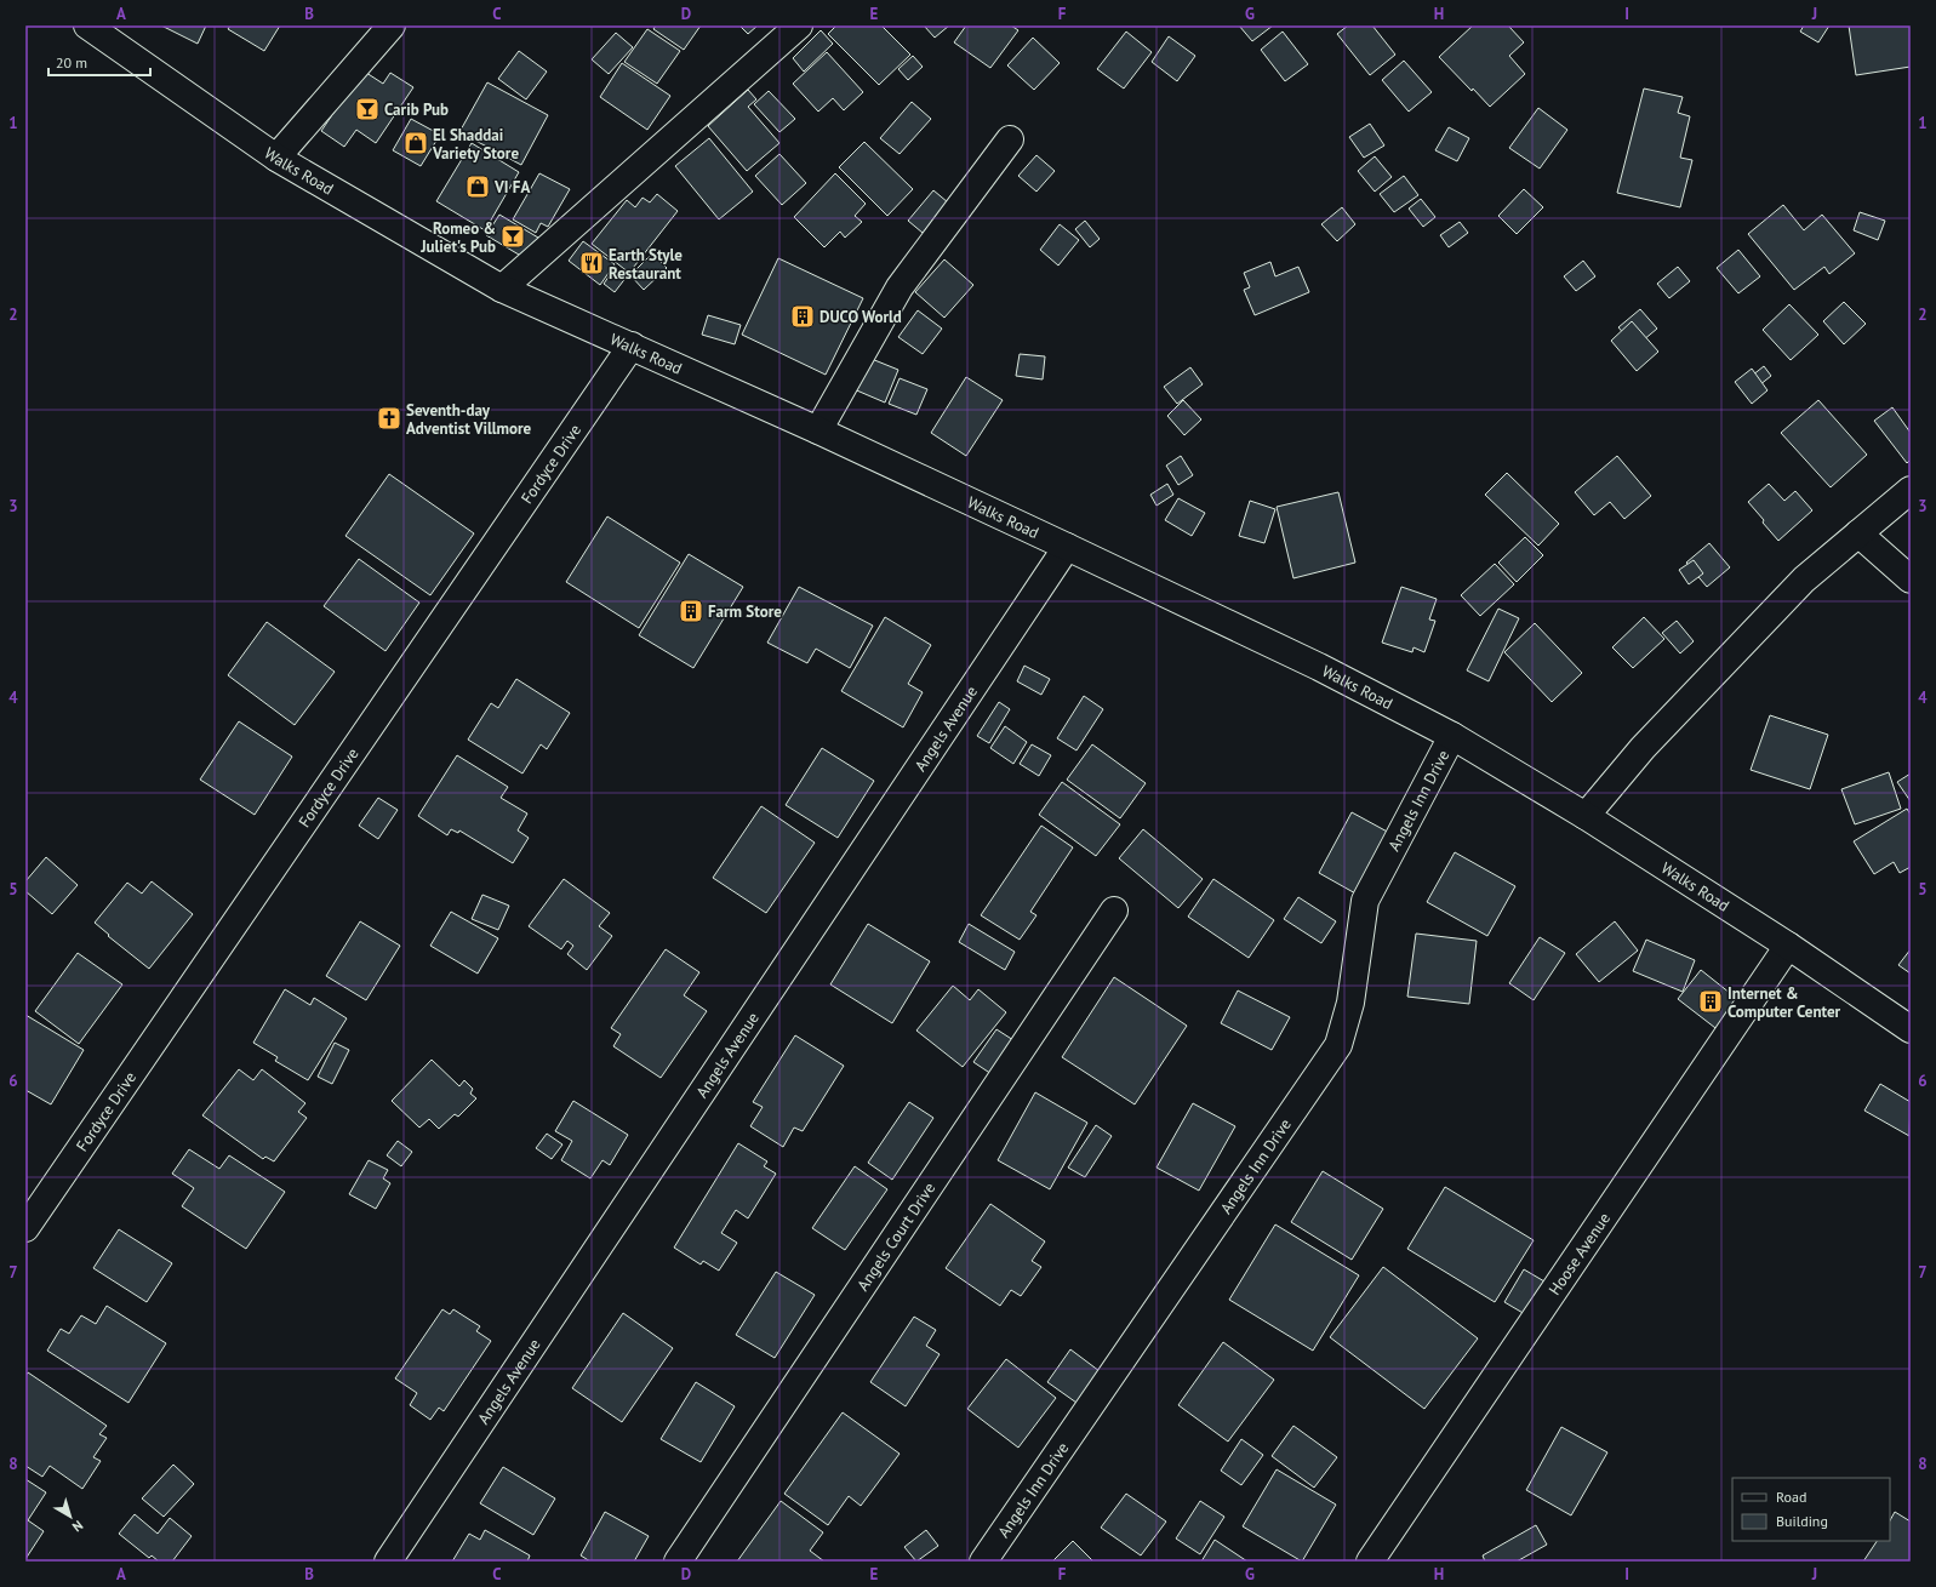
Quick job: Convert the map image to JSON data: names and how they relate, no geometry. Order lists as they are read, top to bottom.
{
  "streets": {
    "street": [
      "Walks Road",
      "Fordyce Drive",
      "Angels Avenue",
      "Angels Inn Drive",
      "Angels Court Drive",
      "Hoose Avenue"
    ]
  },
  "crossings": [
    ["Walks Road", "Fordyce Drive"],
    ["Walks Road", "Angels Avenue"],
    ["Walks Road", "Angels Inn Drive"],
    ["Walks Road", "Hoose Avenue"]
  ],
  "places": {
    "bar": ["Carib Pub", "Romeo & Juliet's Pub"],
    "shop": ["El Shaddai Variety Store", "VI FA"],
    "restaurant": ["Earth Style Restaurant"],
    "building": ["DUCO World", "Farm Store", "Internet & Computer Center"],
    "church": ["Seventh-day Adventist Villmore"]
  },
  "legend": ["Road", "Building"],
  "scale_bar": "20 m",
  "north": "bottom right",
  "grid": {
    "columns": [
      "A",
      "B",
      "C",
      "D",
      "E",
      "F",
      "G",
      "H",
      "I",
      "J"
    ],
    "rows": [
      "1",
      "2",
      "3",
      "4",
      "5",
      "6",
      "7",
      "8"
    ]
  }
}
